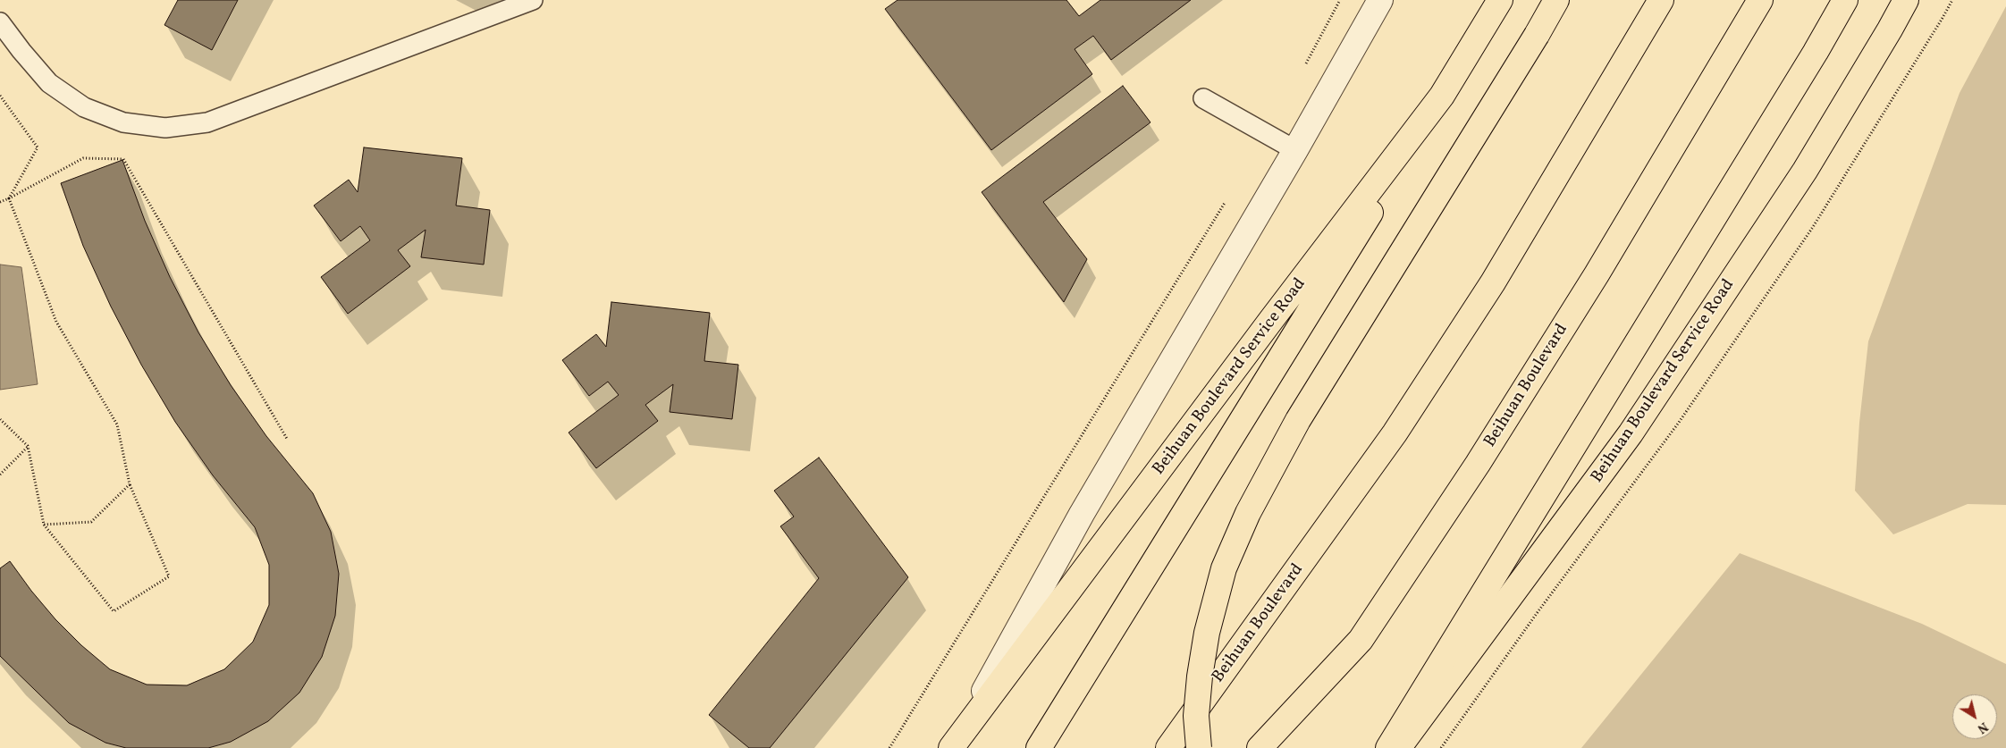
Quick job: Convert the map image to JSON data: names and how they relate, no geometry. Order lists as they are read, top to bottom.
{
  "streets": {
    "main road": ["Beihuan Boulevard Service Road", "Beihuan Boulevard"]
  },
  "north": "bottom right"
}
